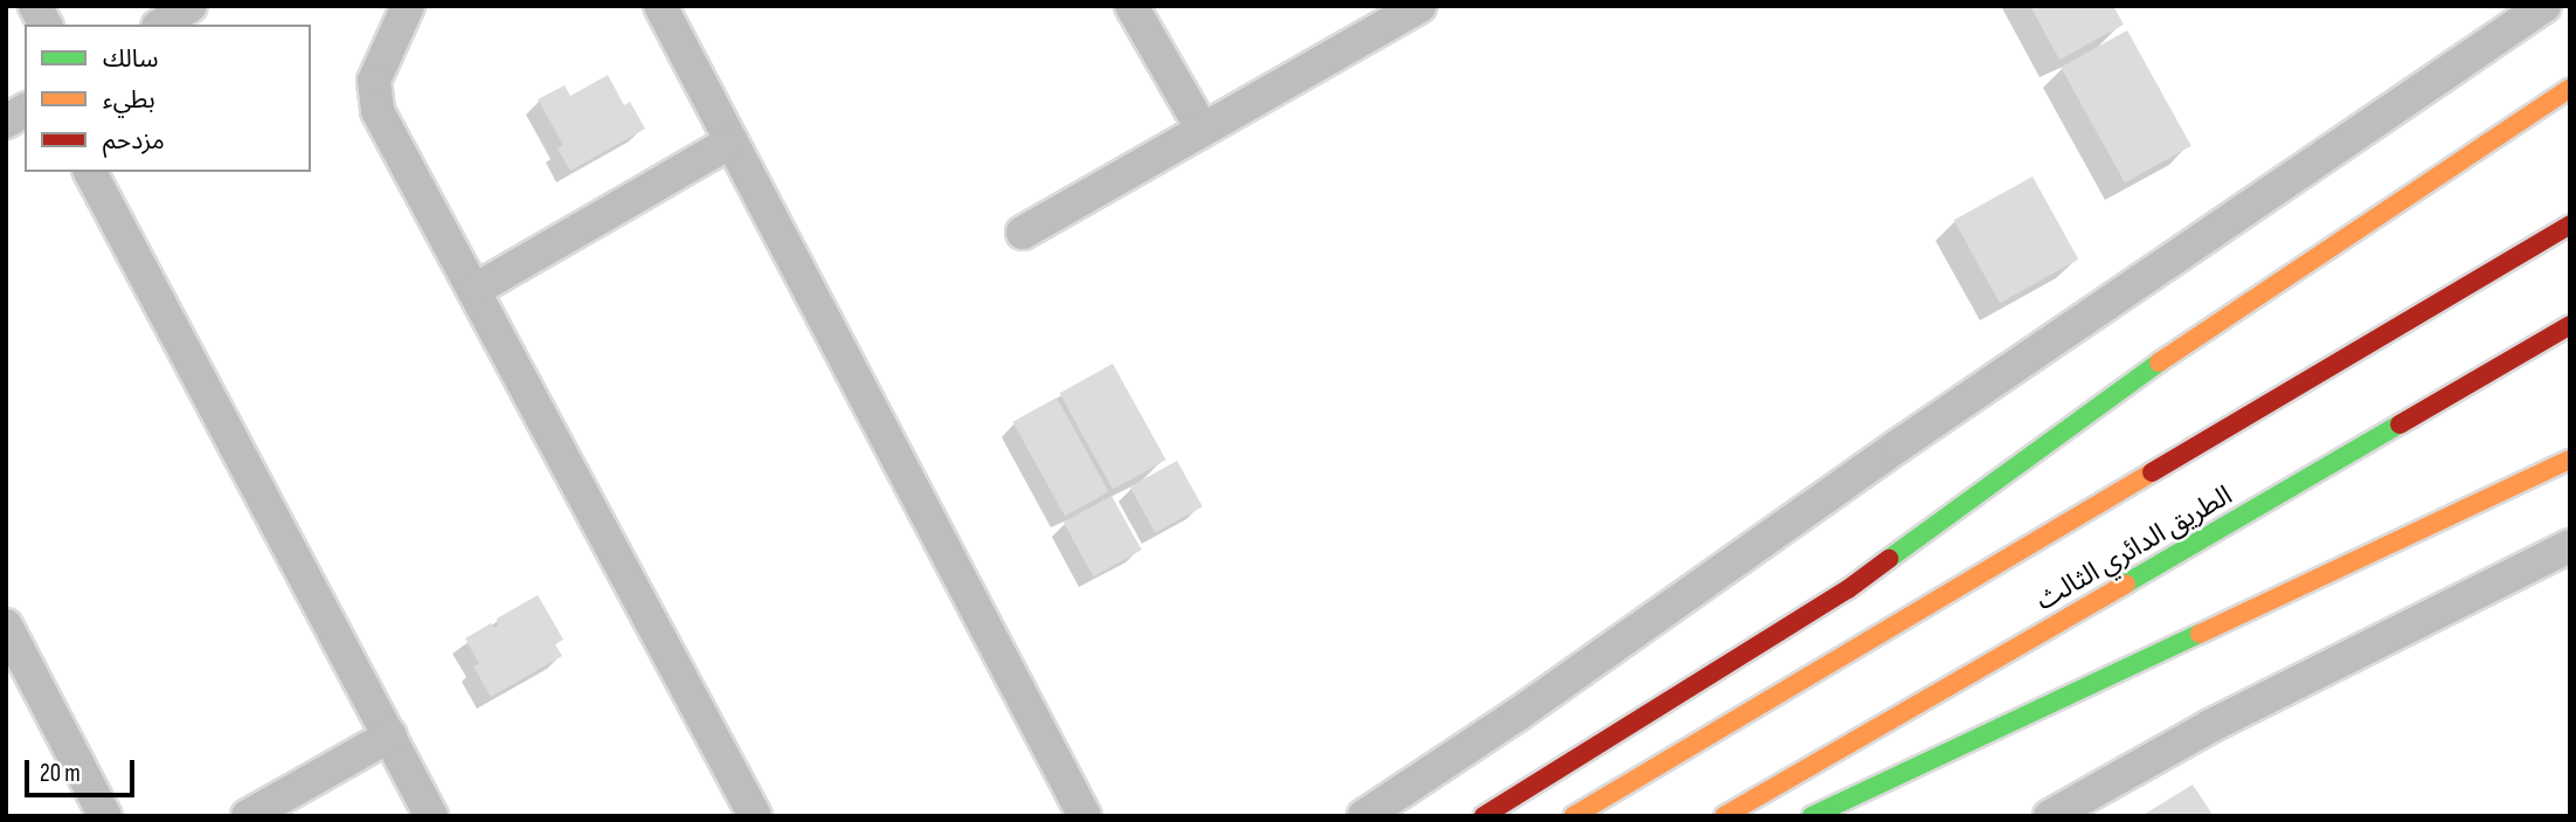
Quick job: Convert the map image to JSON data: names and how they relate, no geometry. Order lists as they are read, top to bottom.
{
  "streets": {
    "main road": ["الطريق الدائري الثالث"]
  },
  "legend": ["سالك", "بطيء", "مزدحم"],
  "scale_bar": "20 m"
}
